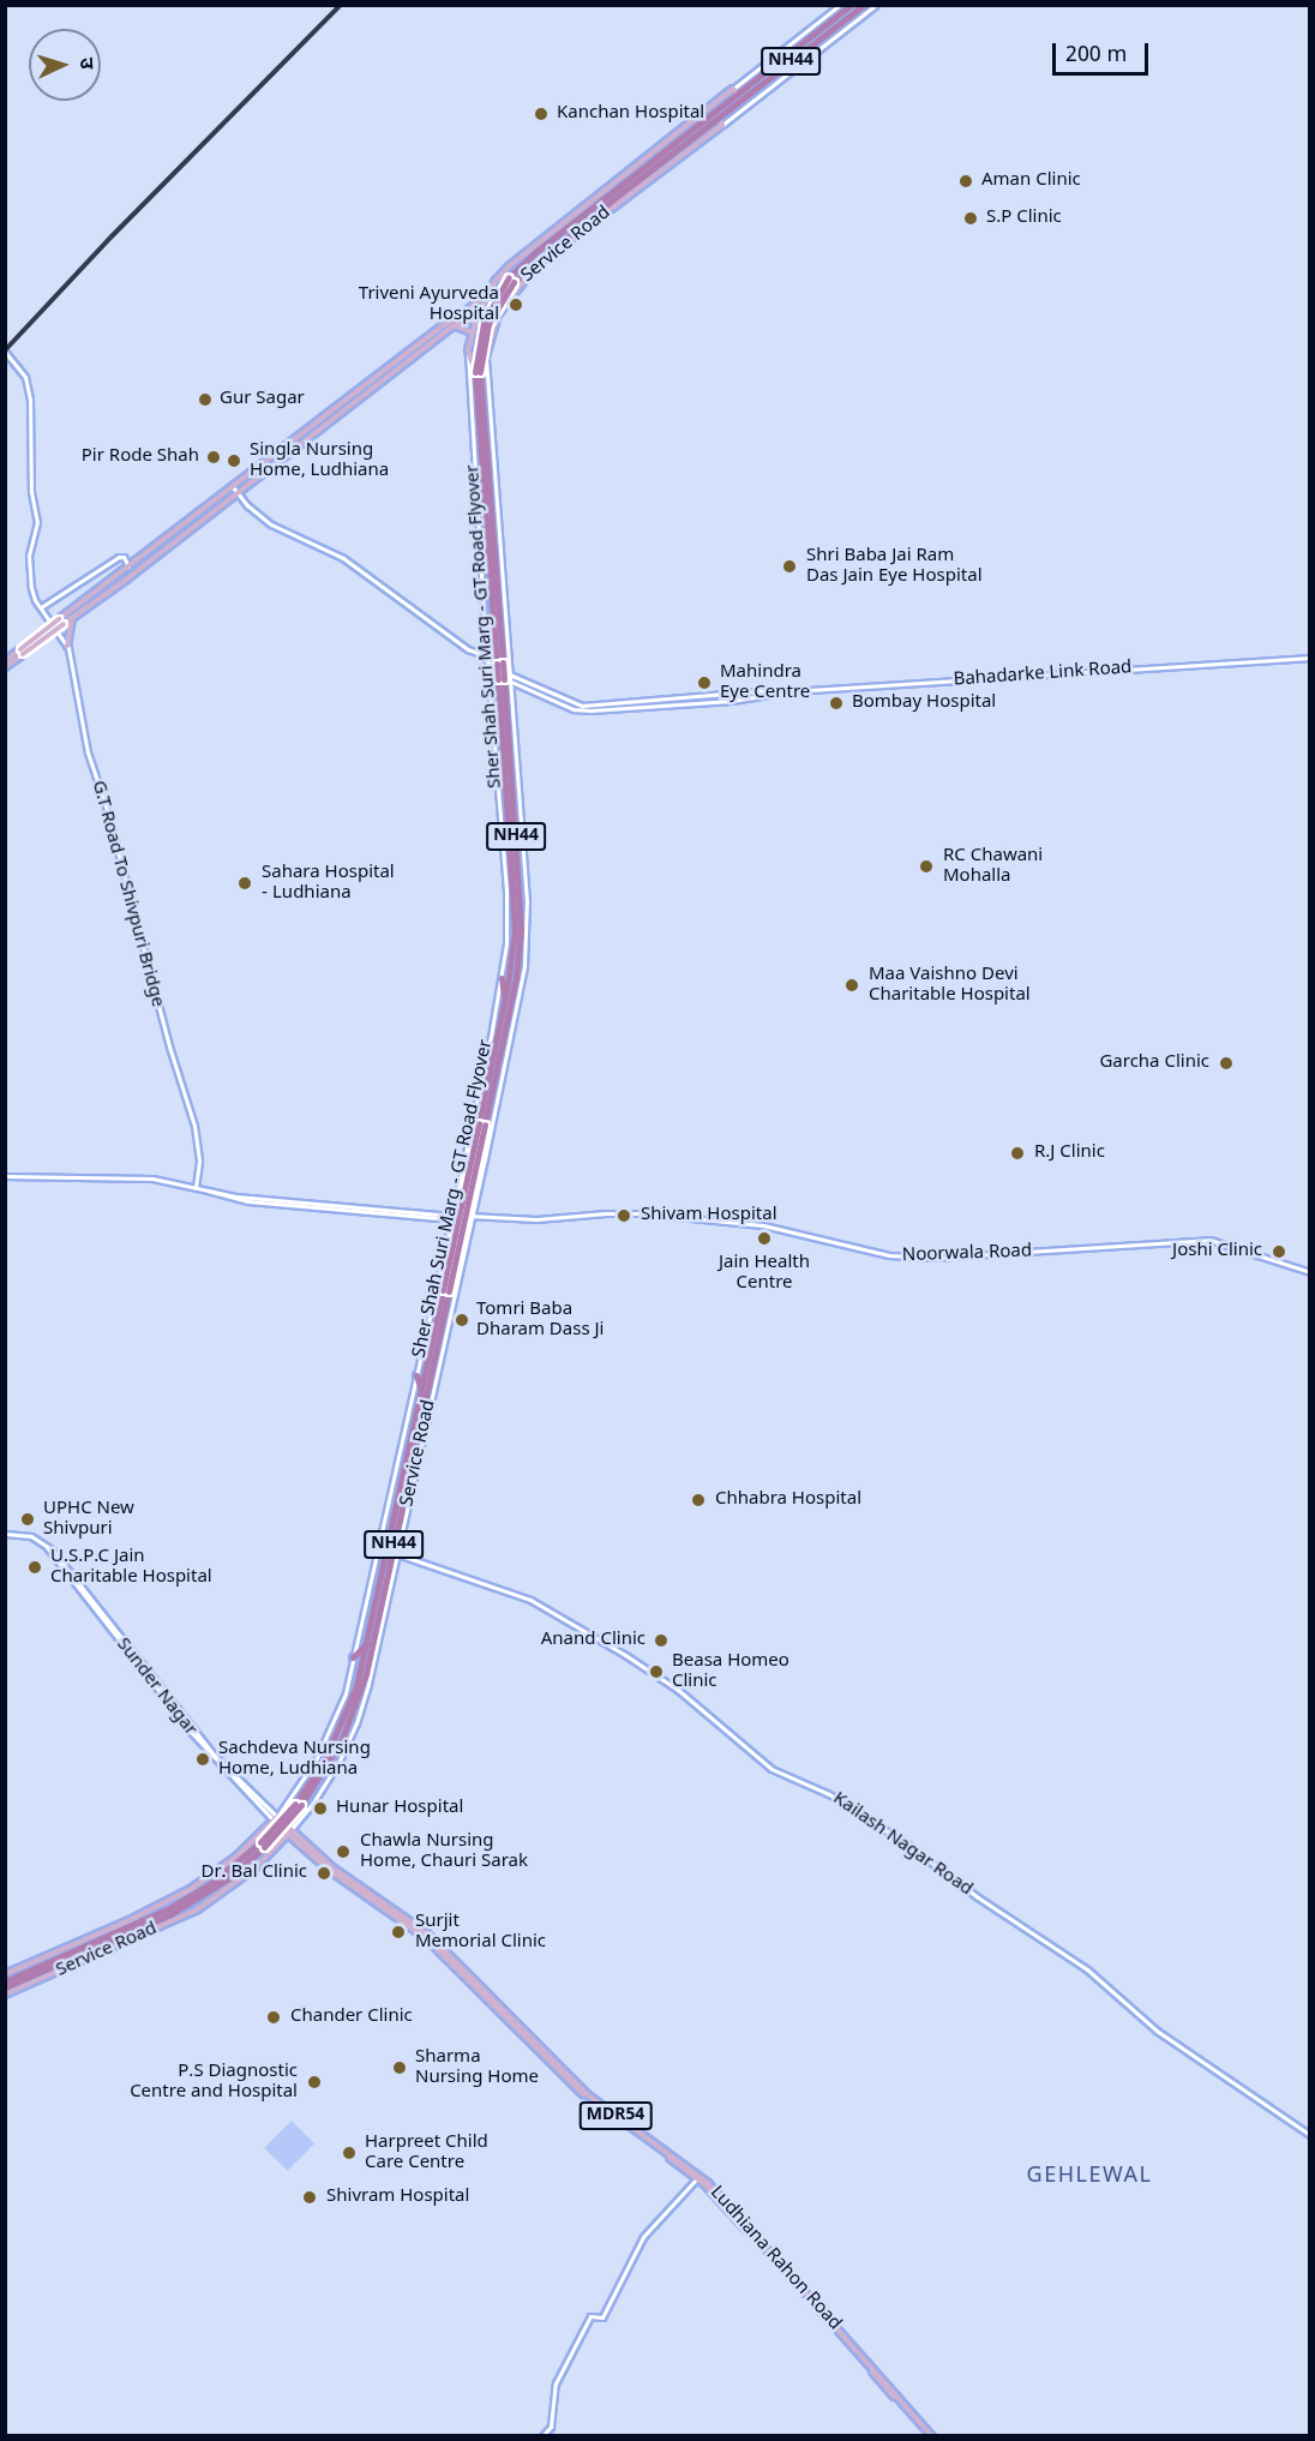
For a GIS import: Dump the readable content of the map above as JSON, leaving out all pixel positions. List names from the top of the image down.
{
  "streets": {
    "highway": ["NH44", "Sher Shah Suri Marg - GT Road Flyover"],
    "main road": ["Service Road", "MDR54", "Ludhiana Rahon Road"],
    "street": [
      "Bahadarke Link Road",
      "G.T Road To Shivpuri Bridge",
      "Noorwala Road",
      "Sunder Nagar",
      "Kailash Nagar Road"
    ]
  },
  "crossings": [
    ["NH44", "Service Road"],
    ["NH44", "Sher Shah Suri Marg - GT Road Flyover"],
    ["Service Road", "Sher Shah Suri Marg - GT Road Flyover"],
    ["Service Road", "Bahadarke Link Road"],
    ["Service Road", "Noorwala Road"],
    ["Service Road", "Sunder Nagar"],
    ["Service Road", "Kailash Nagar Road"],
    ["Service Road", "Ludhiana Rahon Road"],
    ["Sher Shah Suri Marg - GT Road Flyover", "Bahadarke Link Road"],
    ["G.T Road To Shivpuri Bridge", "Noorwala Road"],
    ["Sunder Nagar", "Ludhiana Rahon Road"]
  ],
  "districts": ["GEHLEWAL"],
  "places": [
    "Kanchan Hospital",
    "Aman Clinic",
    "S.P Clinic",
    "Triveni Ayurveda Hospital",
    "Gur Sagar",
    "Pir Rode Shah",
    "Singla Nursing Home, Ludhiana",
    "Shri Baba Jai Ram Das Jain Eye Hospital",
    "Mahindra Eye Centre",
    "Bombay Hospital",
    "RC Chawani Mohalla",
    "Sahara Hospital - Ludhiana",
    "Maa Vaishno Devi Charitable Hospital",
    "Garcha Clinic",
    "R.J Clinic",
    "Shivam Hospital",
    "Jain Health Centre",
    "Joshi Clinic",
    "Tomri Baba Dharam Dass Ji",
    "Chhabra Hospital",
    "UPHC New Shivpuri",
    "U.S.P.C Jain Charitable Hospital",
    "Anand Clinic",
    "Beasa Homeo Clinic",
    "Sachdeva Nursing Home, Ludhiana",
    "Hunar Hospital",
    "Chawla Nursing Home, Chauri Sarak",
    "Dr. Bal Clinic",
    "Surjit Memorial Clinic",
    "Chander Clinic",
    "Sharma Nursing Home",
    "P.S Diagnostic Centre and Hospital",
    "Harpreet Child Care Centre",
    "Shivram Hospital"
  ],
  "scale_bar": "200 m",
  "north": "right"
}
